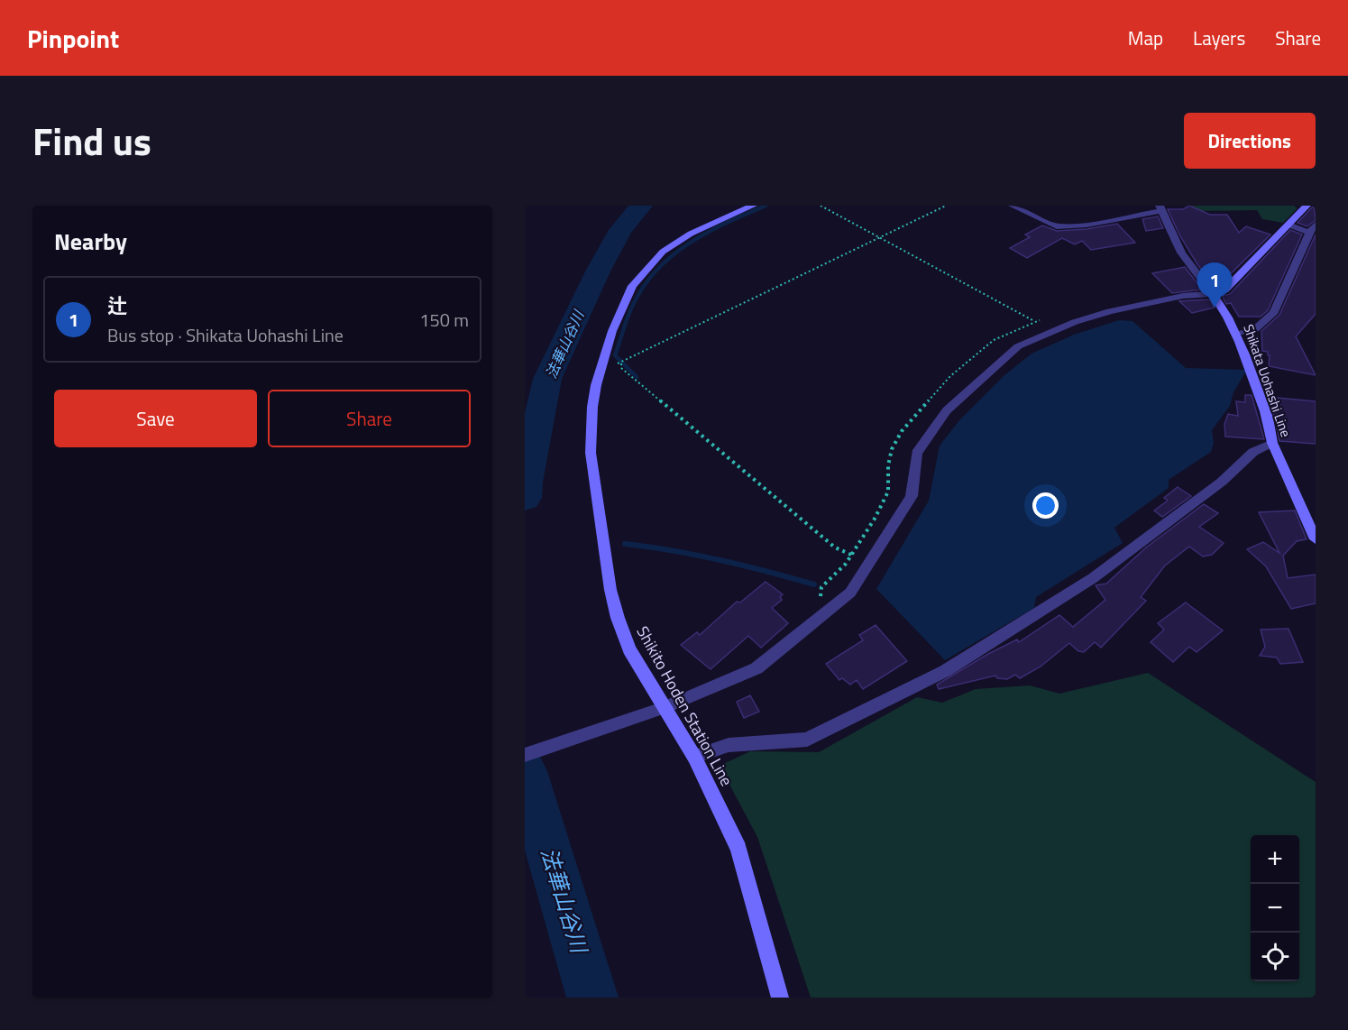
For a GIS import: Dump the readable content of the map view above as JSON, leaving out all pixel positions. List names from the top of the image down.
{
  "streets": {
    "main road": ["Shikata Uohashi Line", "Shikito Hoden Station Line"]
  },
  "water": ["法華山谷川"],
  "page": {
    "header": "Pinpoint",
    "nav": ["Map", "Layers", "Share"],
    "title": "Find us",
    "buttons": [
      "Directions",
      ["Save", "Share"]
    ],
    "heading": "Nearby",
    "pins": "1",
    "list": [
      {
        "mark": "1",
        "name": "辻",
        "note": "Bus stop · Shikata Uohashi Line",
        "value": "150 m"
      }
    ],
    "map_buttons": ["+", "−"]
  }
}
